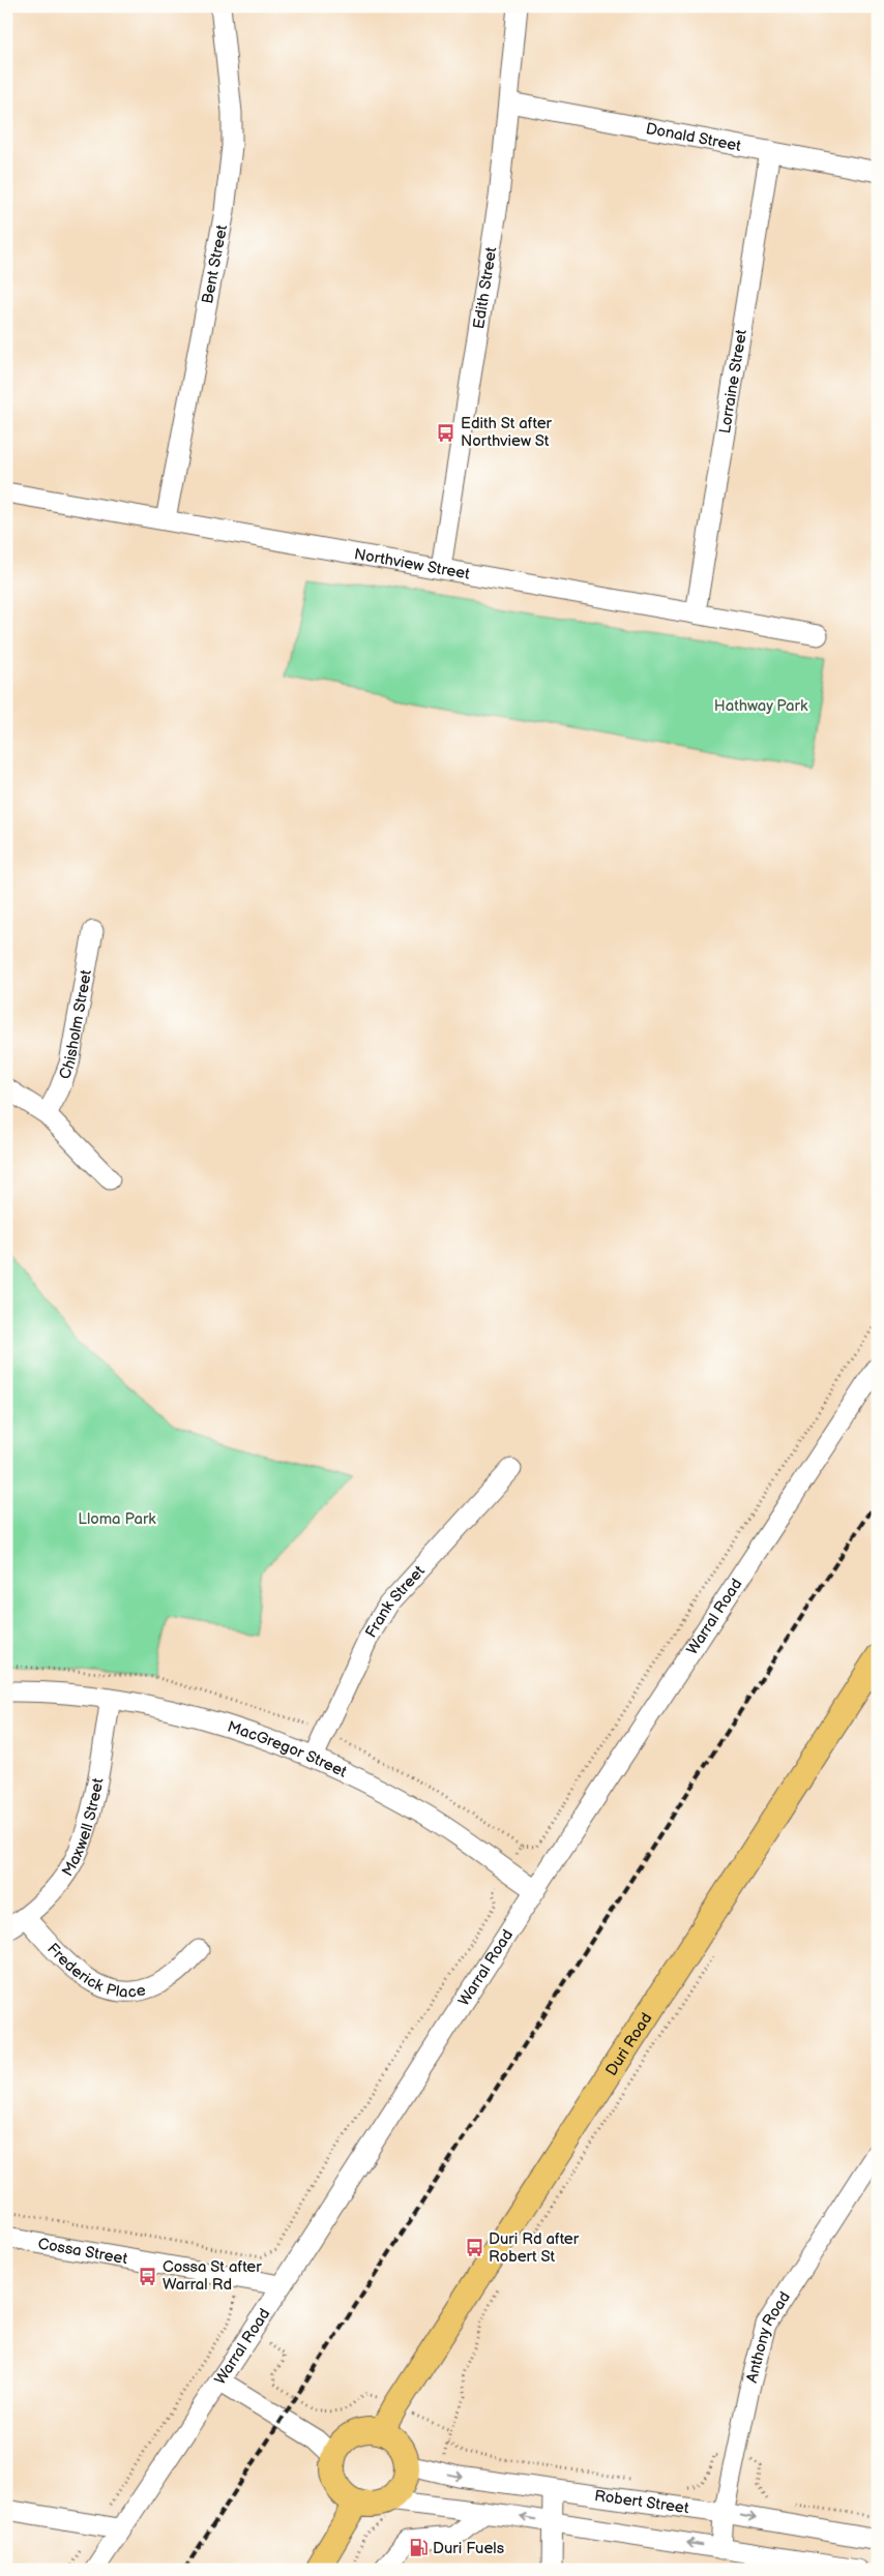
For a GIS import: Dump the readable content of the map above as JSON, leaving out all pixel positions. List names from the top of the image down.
{
  "streets": {
    "main road": ["Duri Road"],
    "street": [
      "Donald Street",
      "Bent Street",
      "Edith Street",
      "Lorraine Street",
      "Northview Street",
      "Chisholm Street",
      "Frank Street",
      "Warral Road",
      "MacGregor Street",
      "Maxwell Street",
      "Frederick Place",
      "Cossa Street",
      "Anthony Road",
      "Robert Street"
    ]
  },
  "crossings": [
    ["Donald Street", "Edith Street"],
    ["Donald Street", "Lorraine Street"],
    ["Bent Street", "Northview Street"],
    ["Edith Street", "Northview Street"],
    ["Lorraine Street", "Northview Street"],
    ["Frank Street", "MacGregor Street"],
    ["Warral Road", "MacGregor Street"],
    ["Warral Road", "Cossa Street"],
    ["MacGregor Street", "Maxwell Street"],
    ["Maxwell Street", "Frederick Place"],
    ["Duri Road", "Robert Street"],
    ["Anthony Road", "Robert Street"]
  ],
  "parks": ["Hathway Park", "Lloma Park"],
  "places": {
    "bus stop": ["Edith St after Northview St", "Duri Rd after Robert St", "Cossa St after Warral Rd"],
    "fuel station": ["Duri Fuels"]
  }
}
